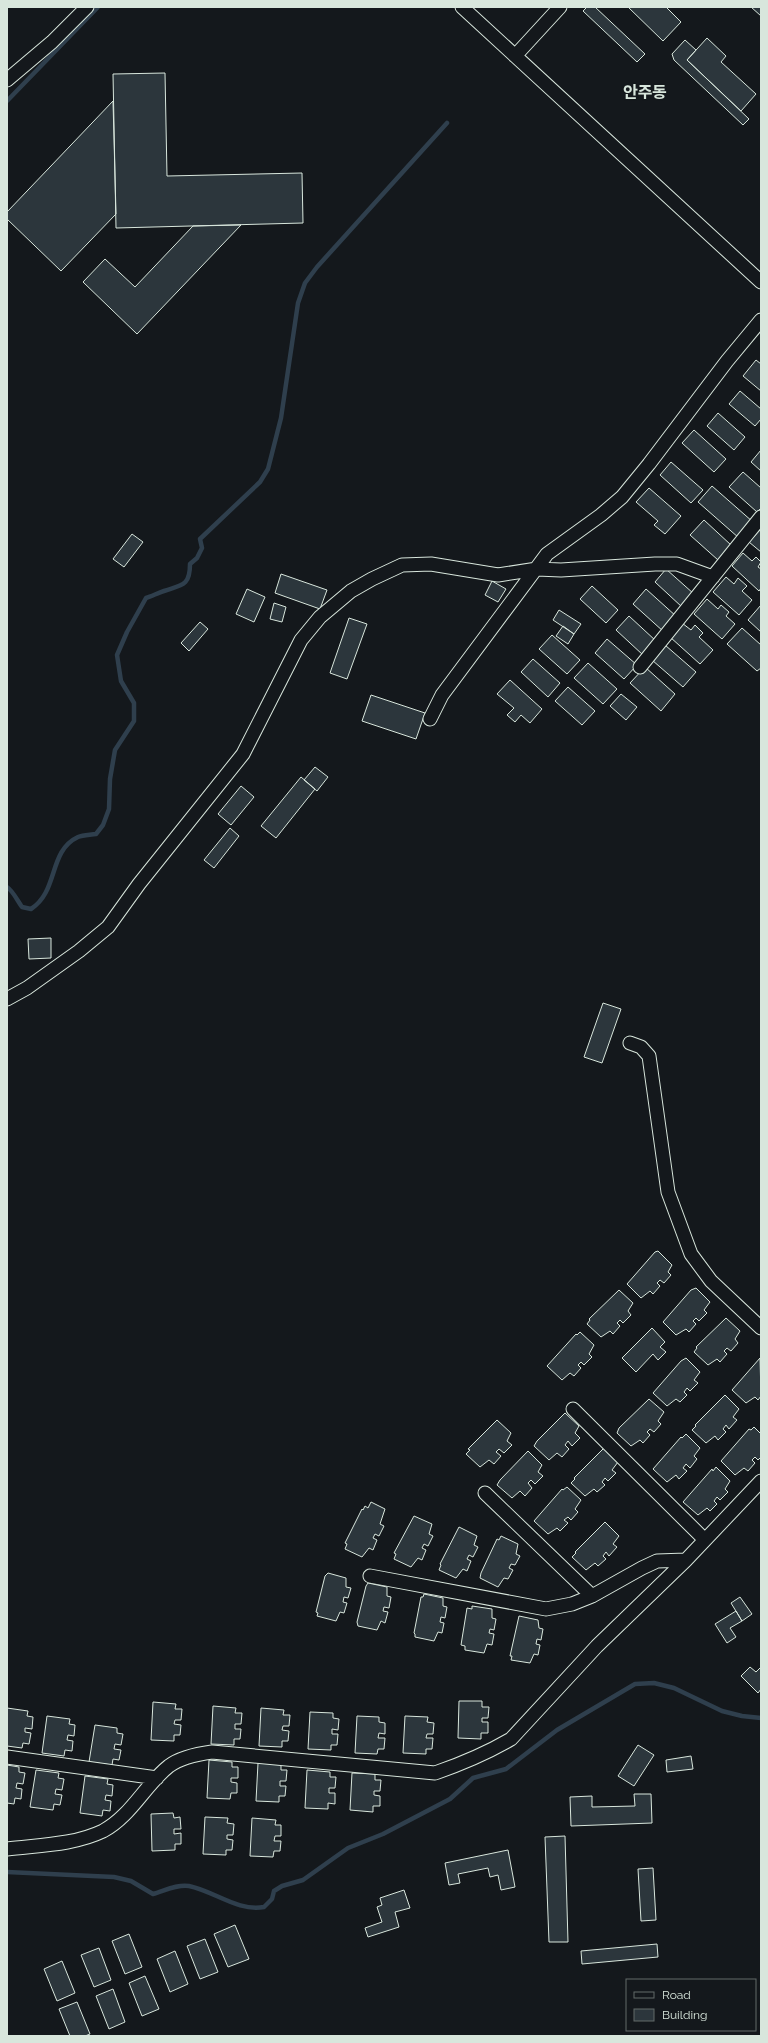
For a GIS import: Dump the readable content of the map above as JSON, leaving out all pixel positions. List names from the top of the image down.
{
  "districts": ["안주동"],
  "legend": ["Road", "Building"]
}
